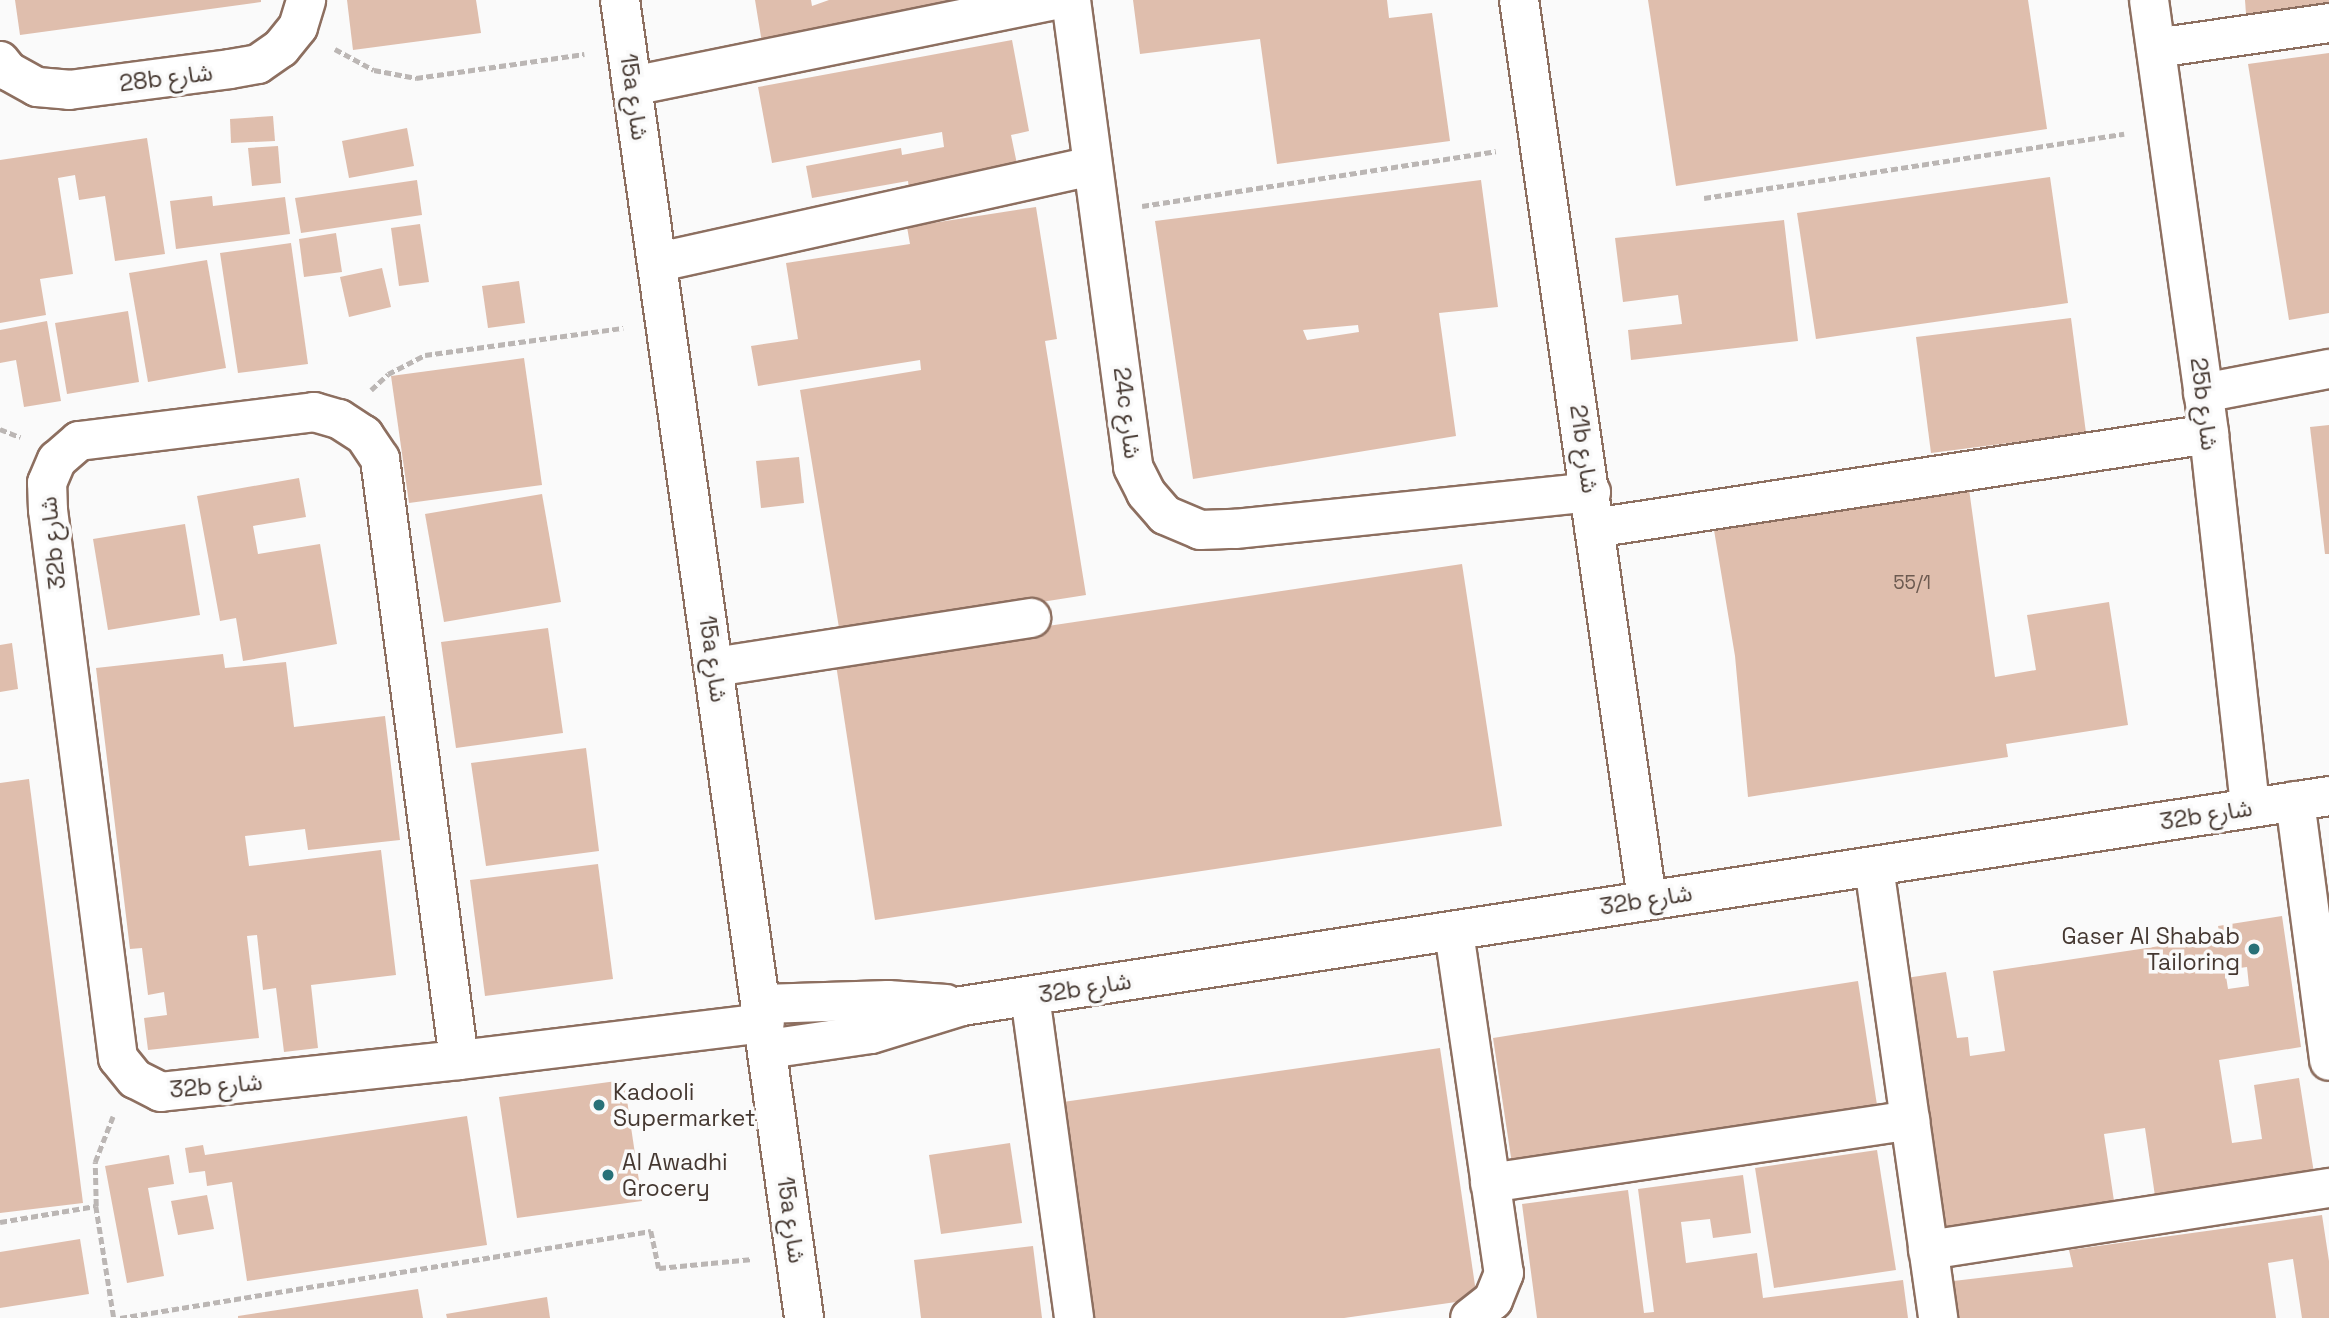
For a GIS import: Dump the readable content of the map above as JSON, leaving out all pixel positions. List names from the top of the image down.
{
  "streets": {
    "street": [
      "28b شارع",
      "15a شارع",
      "25b شارع",
      "24c شارع",
      "21b شارع",
      "32b شارع"
    ]
  },
  "crossings": [
    ["15a شارع", "32b شارع"],
    ["25b شارع", "24c شارع"],
    ["25b شارع", "32b شارع"],
    ["24c شارع", "21b شارع"],
    ["21b شارع", "32b شارع"]
  ],
  "places": ["Gaser Al Shabab Tailoring", "Kadooli Supermarket", "Al Awadhi Grocery"],
  "house_numbers": ["55/1"]
}
